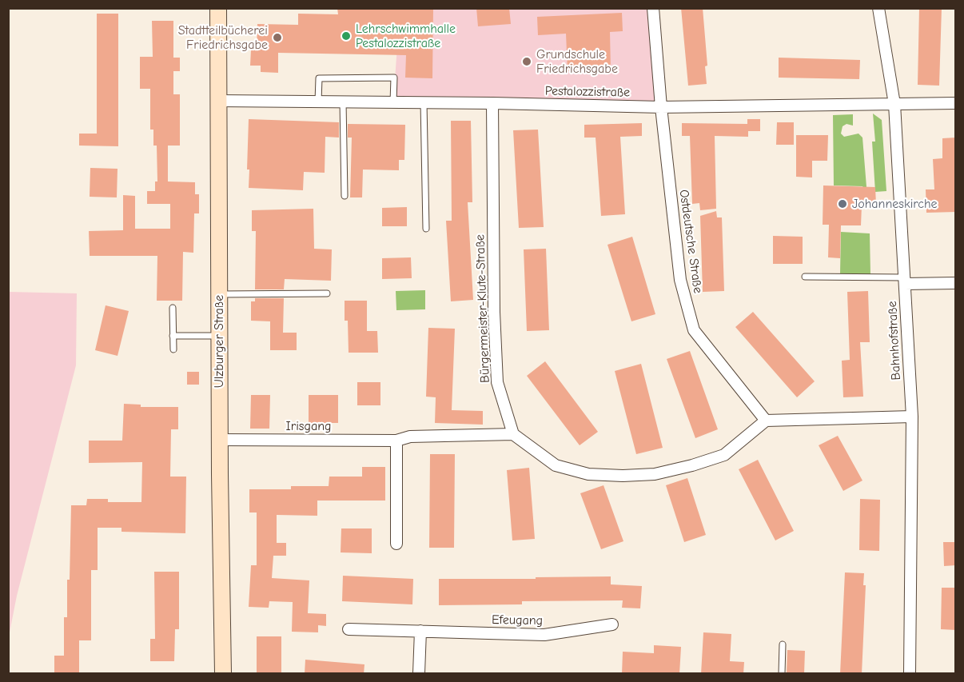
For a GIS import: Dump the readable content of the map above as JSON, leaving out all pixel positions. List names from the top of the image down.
{
  "streets": {
    "main road": ["Ulzburger Straße"],
    "street": [
      "Pestalozzistraße",
      "Ostdeutsche Straße",
      "Bürgermeister-Klute-Straße",
      "Bahnhofstraße",
      "Irisgang",
      "Efeugang"
    ]
  },
  "crossings": [
    ["Pestalozzistraße", "Ostdeutsche Straße"],
    ["Pestalozzistraße", "Bürgermeister-Klute-Straße"],
    ["Pestalozzistraße", "Bahnhofstraße"],
    ["Pestalozzistraße", "Ulzburger Straße"],
    ["Bürgermeister-Klute-Straße", "Irisgang"],
    ["Ulzburger Straße", "Irisgang"]
  ],
  "places": [
    "Lehrschwimmhalle Pestalozzistraße",
    "Stadtteilbücherei Friedrichsgabe",
    "Grundschule Friedrichsgabe",
    "Johanneskirche"
  ]
}
